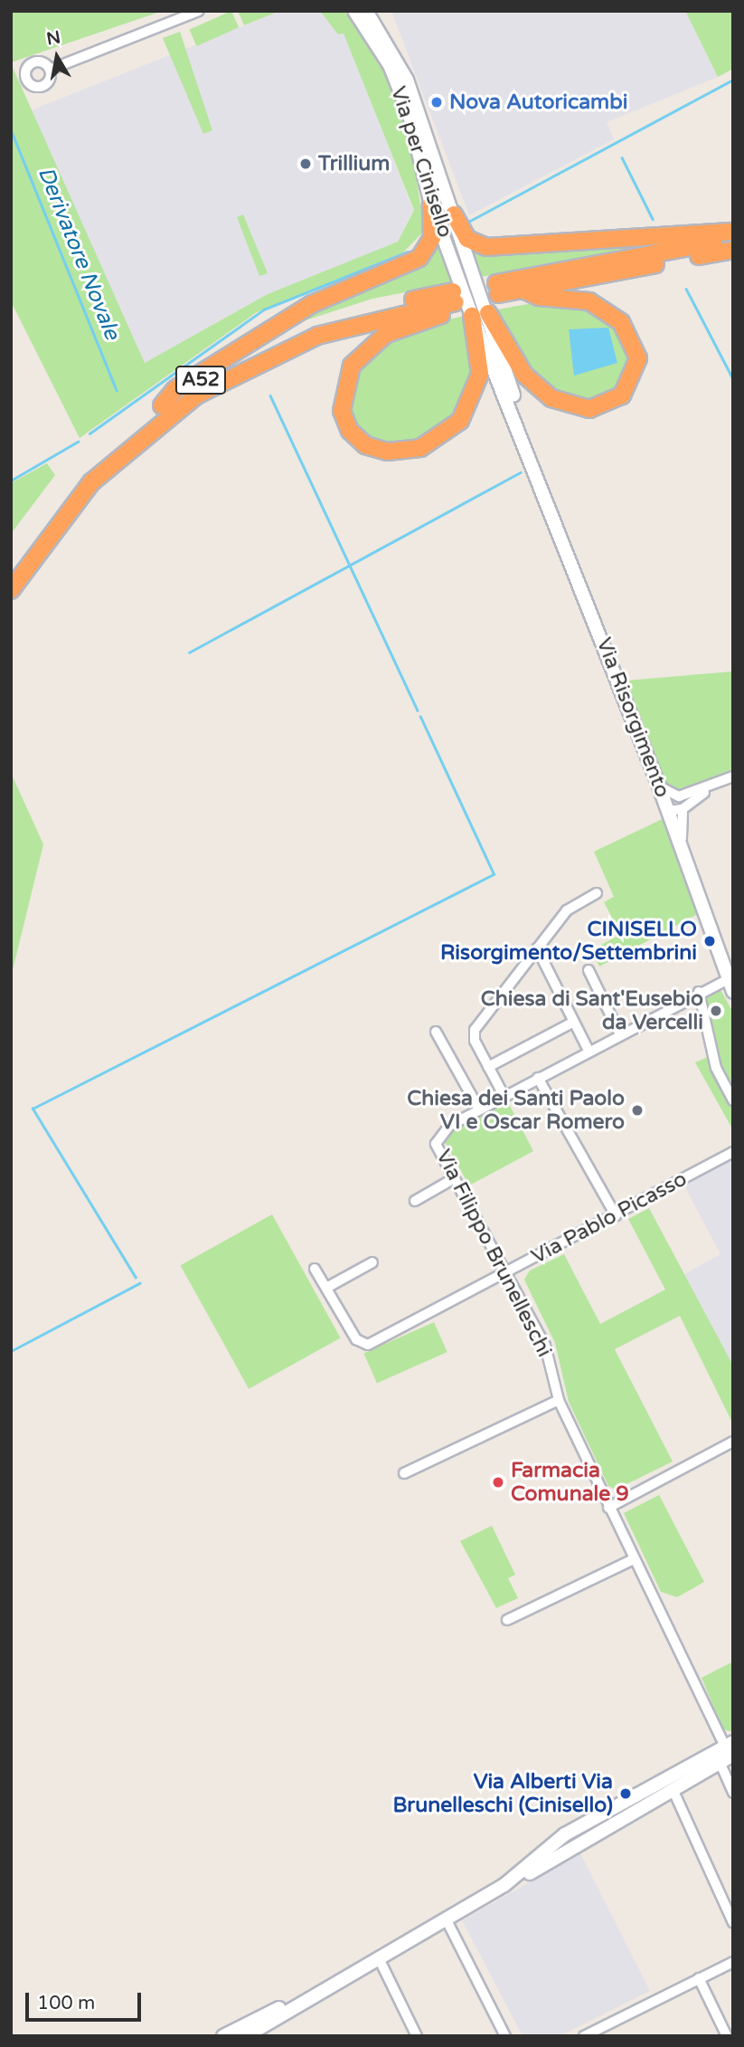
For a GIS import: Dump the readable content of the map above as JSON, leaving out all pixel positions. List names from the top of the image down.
{
  "streets": {
    "highway": ["A52"],
    "street": [
      "Via per Cinisello",
      "Via Risorgimento",
      "Via Pablo Picasso",
      "Via Filippo Brunelleschi"
    ]
  },
  "crossings": [
    ["Via per Cinisello", "A52"],
    ["Via per Cinisello", "Via Risorgimento"],
    ["A52", "Via Risorgimento"],
    ["Via Pablo Picasso", "Via Filippo Brunelleschi"]
  ],
  "water": ["Derivatore Novale"],
  "places": [
    "Nova Autoricambi",
    "Trillium",
    "CINISELLO Risorgimento/Settembrini",
    "Chiesa di Sant'Eusebio da Vercelli",
    "Chiesa dei Santi Paolo VI e Oscar Romero",
    "Farmacia Comunale 9",
    "Via Alberti Via Brunelleschi (Cinisello)"
  ],
  "scale_bar": "100 m",
  "north": "top"
}
